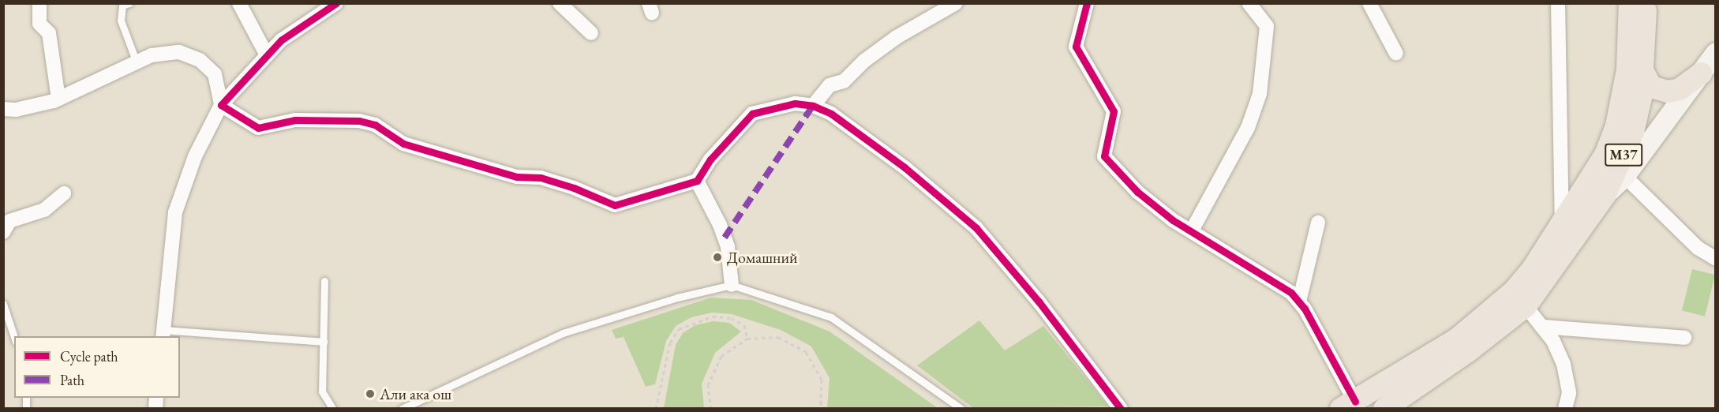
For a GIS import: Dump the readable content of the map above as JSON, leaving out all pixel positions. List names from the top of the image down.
{
  "streets": {
    "main road": ["M37"]
  },
  "places": ["Домашний", "Али ака ош"],
  "legend": ["Cycle path", "Path"]
}
